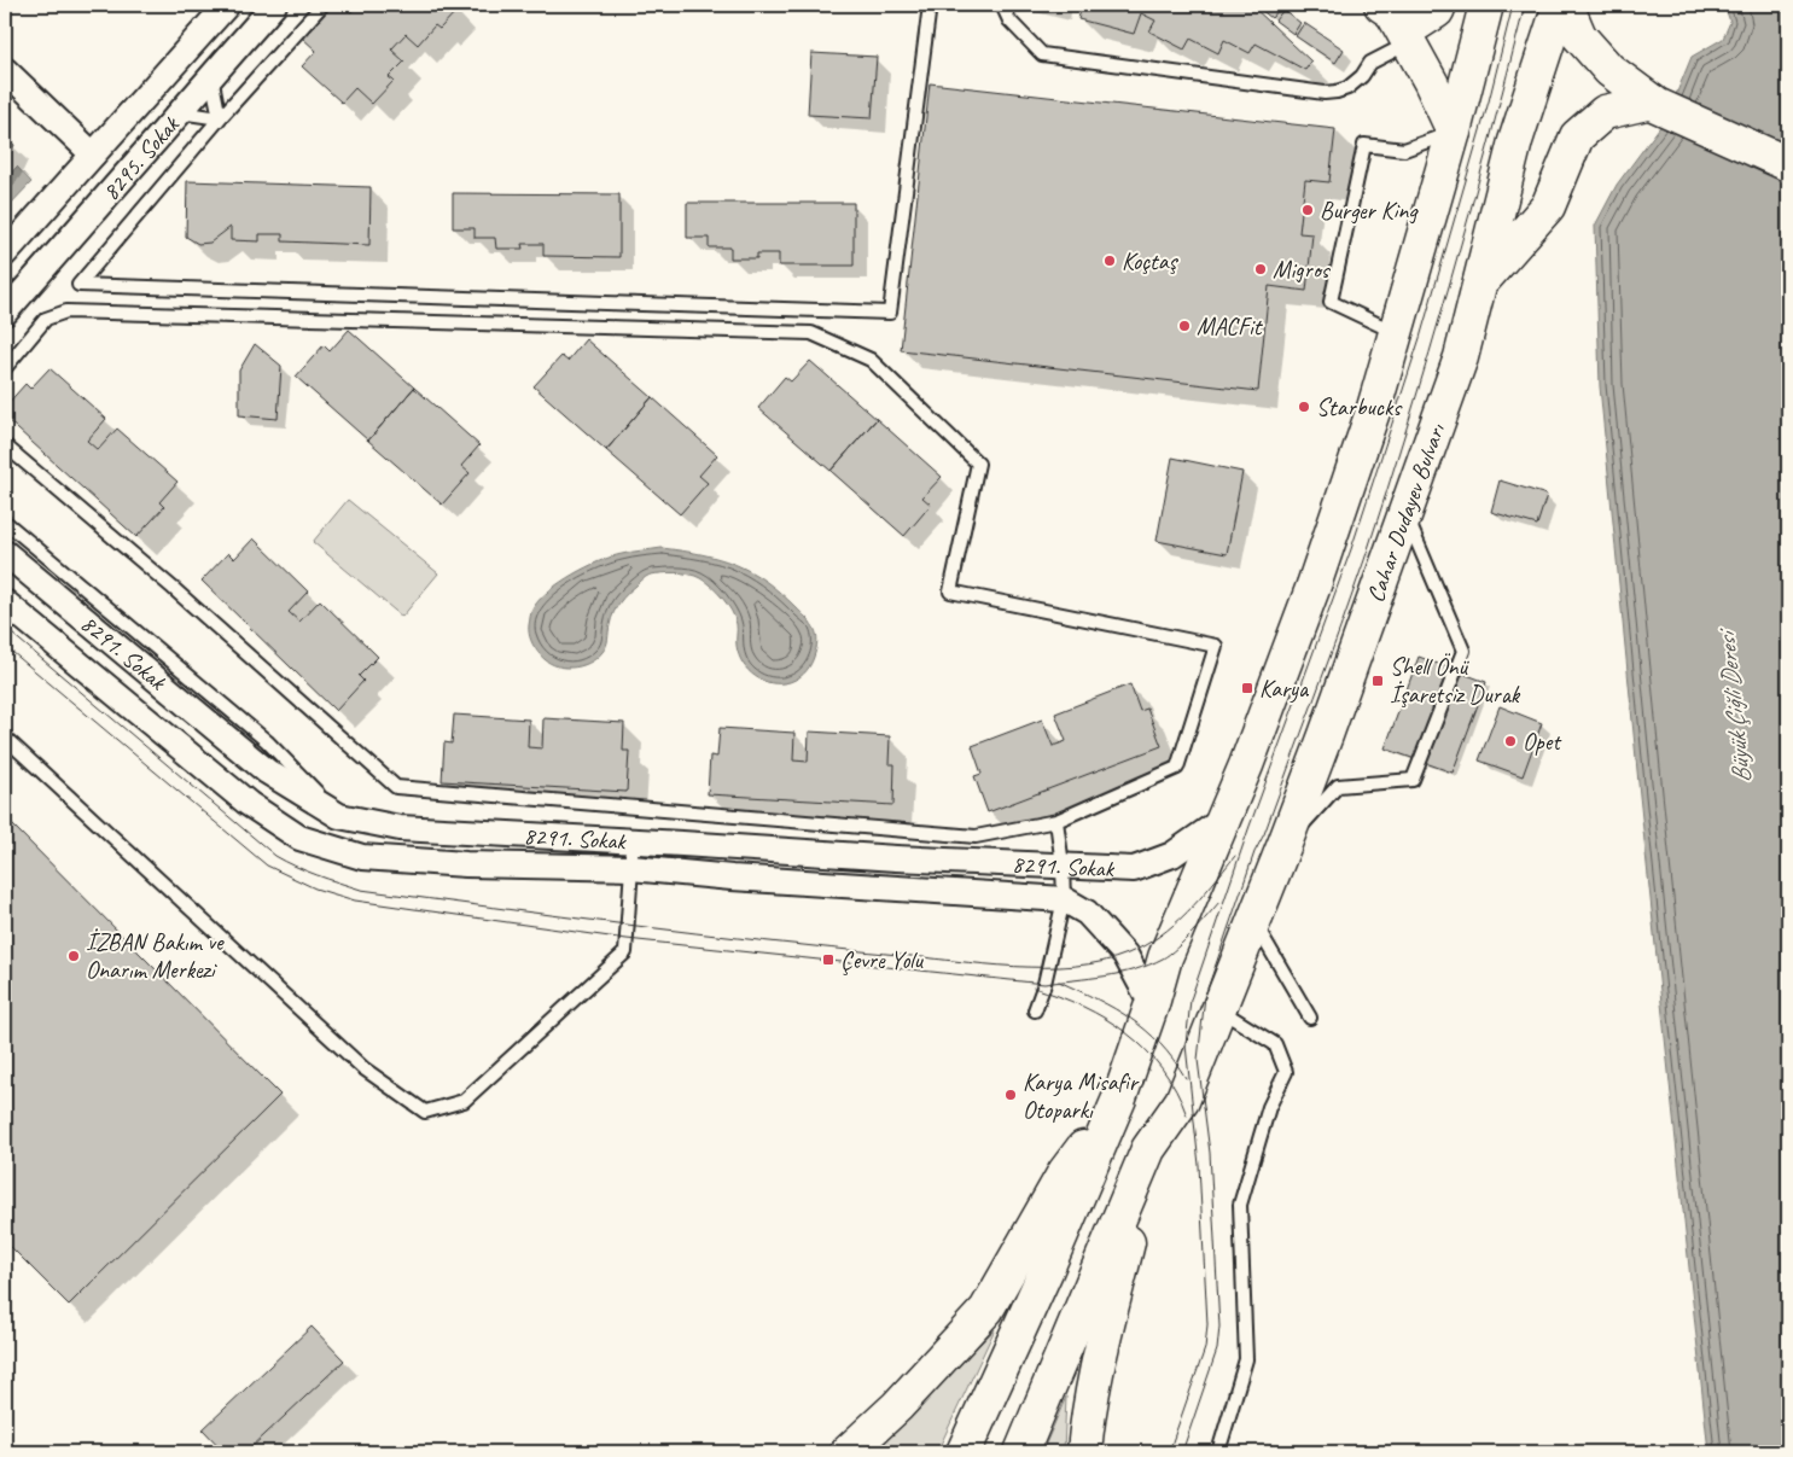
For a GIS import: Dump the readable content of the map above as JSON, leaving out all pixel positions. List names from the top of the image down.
{
  "streets": {
    "main road": ["Cahar Dudayev Bulvarı"],
    "street": ["8295. Sokak", "8291. Sokak"]
  },
  "water": ["Büyük Çiğli Deresi"],
  "places": {
    "other": [
      "Burger King",
      "Koçtaş",
      "Migros",
      "MACFit",
      "Starbucks",
      "Opet",
      "İZBAN Bakım ve Onarım Merkezi",
      "Karya Misafir Otoparkı"
    ],
    "transit": ["Shell Önü İşaretsiz Durak", "Karya", "Çevre Yolu"]
  }
}
